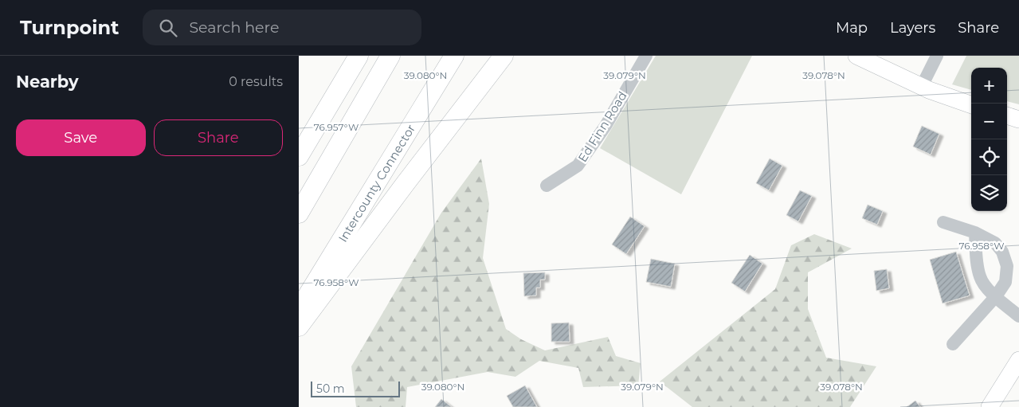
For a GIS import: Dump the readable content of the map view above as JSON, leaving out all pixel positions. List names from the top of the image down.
{
  "streets": {
    "highway": ["Intercounty Connector"],
    "street": ["Ed Finn Road"]
  },
  "scale_bar": "50 m",
  "page": {
    "header": "Turnpoint",
    "search": "Search here",
    "nav": ["Map", "Layers", "Share"],
    "heading": ["Nearby", "0 results"],
    "map_buttons": ["+", "−"],
    "buttons": ["Save", "Share"],
    "scale": "50 m"
  },
  "coordinates": [
    "39.080°N",
    "39.079°N",
    "39.078°N",
    "76.957°W",
    "76.958°W"
  ]
}
